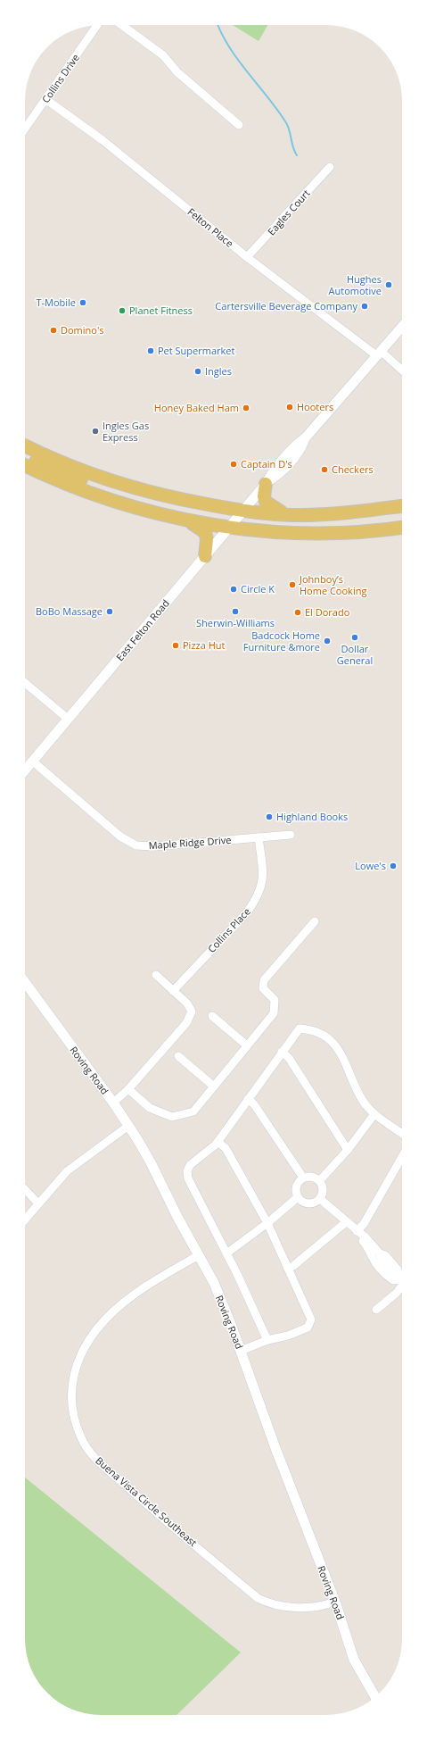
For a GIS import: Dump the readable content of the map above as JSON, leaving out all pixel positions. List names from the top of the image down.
{
  "streets": {
    "street": [
      "Collins Drive",
      "Eagles Court",
      "Felton Place",
      "East Felton Road",
      "Maple Ridge Drive",
      "Collins Place",
      "Roving Road",
      "Buena Vista Circle Southeast"
    ]
  },
  "crossings": [
    ["Collins Drive", "Felton Place"],
    ["Eagles Court", "Felton Place"],
    ["Felton Place", "East Felton Road"],
    ["East Felton Road", "Maple Ridge Drive"],
    ["Maple Ridge Drive", "Collins Place"],
    ["Roving Road", "Buena Vista Circle Southeast"]
  ],
  "places": [
    "Hughes Automotive",
    "T-Mobile",
    "Cartersville Beverage Company",
    "Planet Fitness",
    "Domino's",
    "Pet Supermarket",
    "Ingles",
    "Hooters",
    "Honey Baked Ham",
    "Ingles Gas Express",
    "Captain D's",
    "Checkers",
    "Johnboy’s Home Cooking",
    "Circle K",
    "BoBo Massage",
    "Sherwin-Williams",
    "El Dorado",
    "Dollar General",
    "Badcock Home Furniture &more",
    "Pizza Hut",
    "Highland Books",
    "Lowe's"
  ]
}
